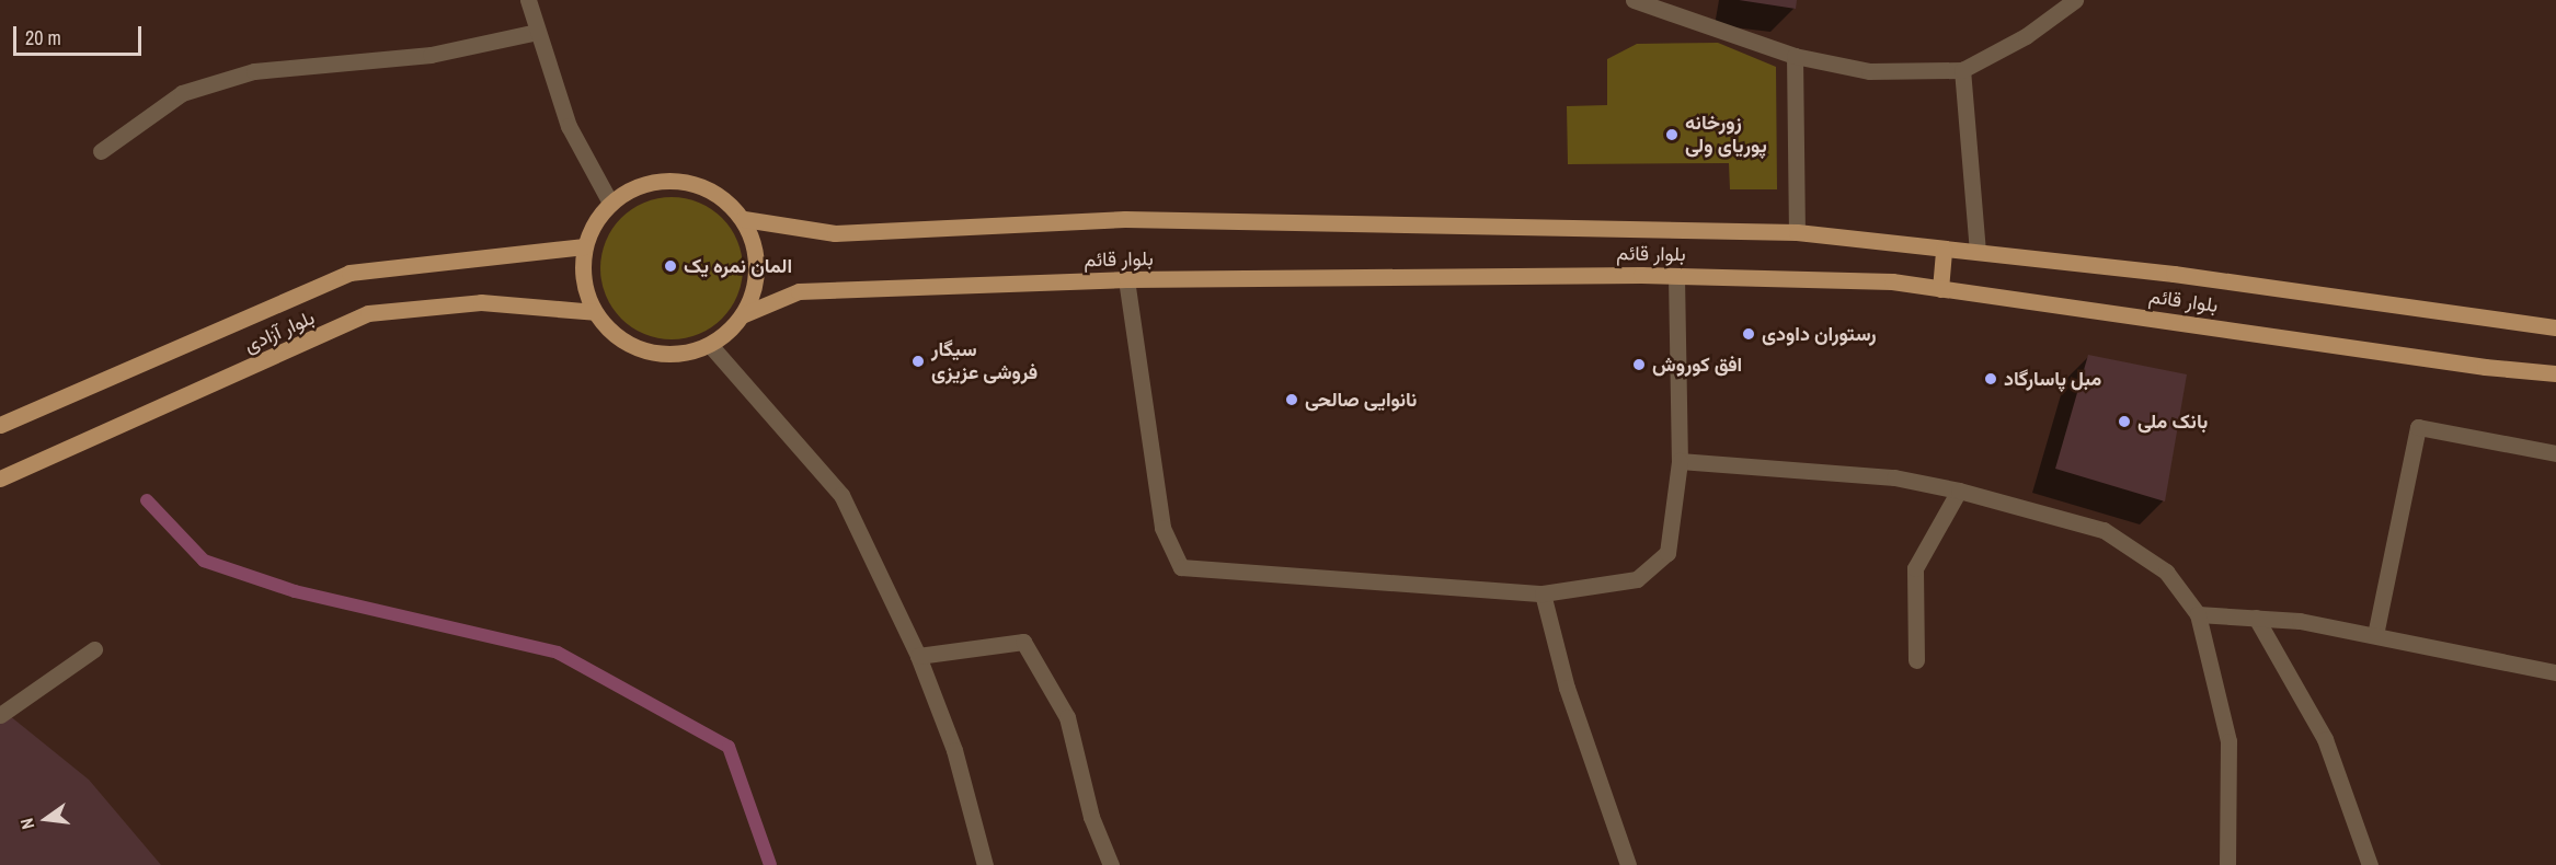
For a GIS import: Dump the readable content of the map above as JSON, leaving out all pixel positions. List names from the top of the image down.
{
  "streets": {
    "main road": ["بلوار قائم", "بلوار آزادی"]
  },
  "crossings": [
    ["بلوار قائم", "بلوار آزادی"]
  ],
  "places": [
    "زورخانه پوریای ولی",
    "المان نمره یک",
    "رستوران داودی",
    "سیگار فروشی عزیزی",
    "افق کوروش",
    "مبل پاسارگاد",
    "نانوایی صالحی",
    "بانک ملی"
  ],
  "scale_bar": "20 m",
  "north": "left"
}
